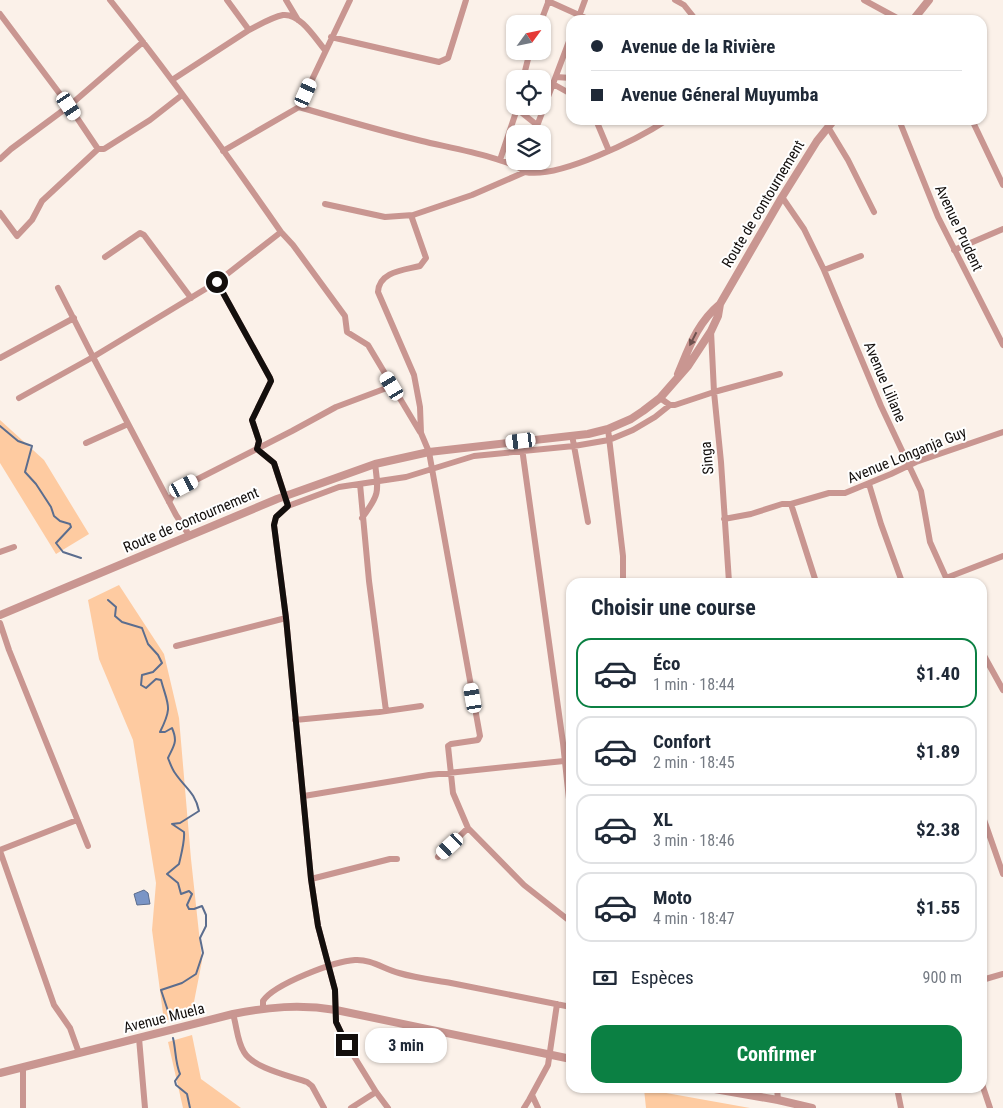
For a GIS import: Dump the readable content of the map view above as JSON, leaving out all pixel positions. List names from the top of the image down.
{
  "streets": {
    "street": [
      "Route de contournement",
      "Avenue Prudent",
      "Avenue Liliane",
      "Avenue Longanja Guy",
      "Singa",
      "Avenue Muela"
    ]
  },
  "crossings": [
    ["Route de contournement", "Avenue Liliane"],
    ["Route de contournement", "Singa"],
    ["Avenue Liliane", "Avenue Longanja Guy"],
    ["Avenue Longanja Guy", "Singa"]
  ],
  "north": "top right",
  "page": {
    "banner": ["Avenue de la Rivière", "Avenue Géneral Muyumba"],
    "heading": "Choisir une course",
    "list": [
      {
        "name": "Éco",
        "note": "1 min · 18:44",
        "value": "$1.40"
      },
      {
        "name": "Confort",
        "note": "2 min · 18:45",
        "value": "$1.89"
      },
      {
        "name": "XL",
        "note": "3 min · 18:46",
        "value": "$2.38"
      },
      {
        "name": "Moto",
        "note": "4 min · 18:47",
        "value": "$1.55"
      }
    ],
    "pay": ["Espèces", "900 m"],
    "buttons": "Confirmer",
    "bubble": "3 min"
  }
}
